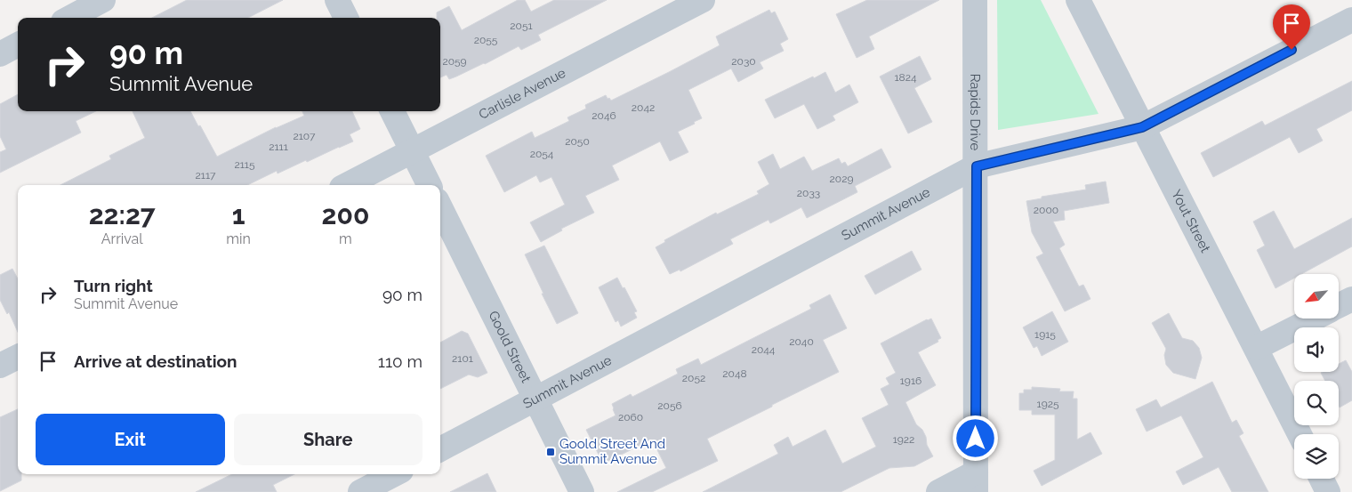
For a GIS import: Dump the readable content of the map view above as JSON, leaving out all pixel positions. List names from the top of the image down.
{
  "streets": {
    "street": [
      "Carlisle Avenue",
      "Rapids Drive",
      "Summit Avenue",
      "Yout Street",
      "Goold Street"
    ]
  },
  "crossings": [
    ["Rapids Drive", "Summit Avenue"],
    ["Summit Avenue", "Yout Street"],
    ["Summit Avenue", "Goold Street"]
  ],
  "places": {
    "transit": ["Goold Street And Summit Avenue"]
  },
  "house_numbers": [
    "2051",
    "2055",
    "2059",
    "2030",
    "1824",
    "2042",
    "2046",
    "2107",
    "2050",
    "2111",
    "2054",
    "2115",
    "2117",
    "2029",
    "2033",
    "2000",
    "1915",
    "2040",
    "2044",
    "2101",
    "2048",
    "2052",
    "1916",
    "1925",
    "2056",
    "2060",
    "1922"
  ],
  "north": "bottom left",
  "page": {
    "turn": ["90 m", "Summit Avenue"],
    "eta": [
      "22:27",
      "Arrival",
      "1",
      "min",
      "200",
      "m"
    ],
    "list": [
      {
        "name": "Turn right",
        "note": "Summit Avenue",
        "value": "90 m"
      },
      {
        "name": "Arrive at destination",
        "value": "110 m"
      }
    ],
    "buttons": ["Exit", "Share"]
  }
}
